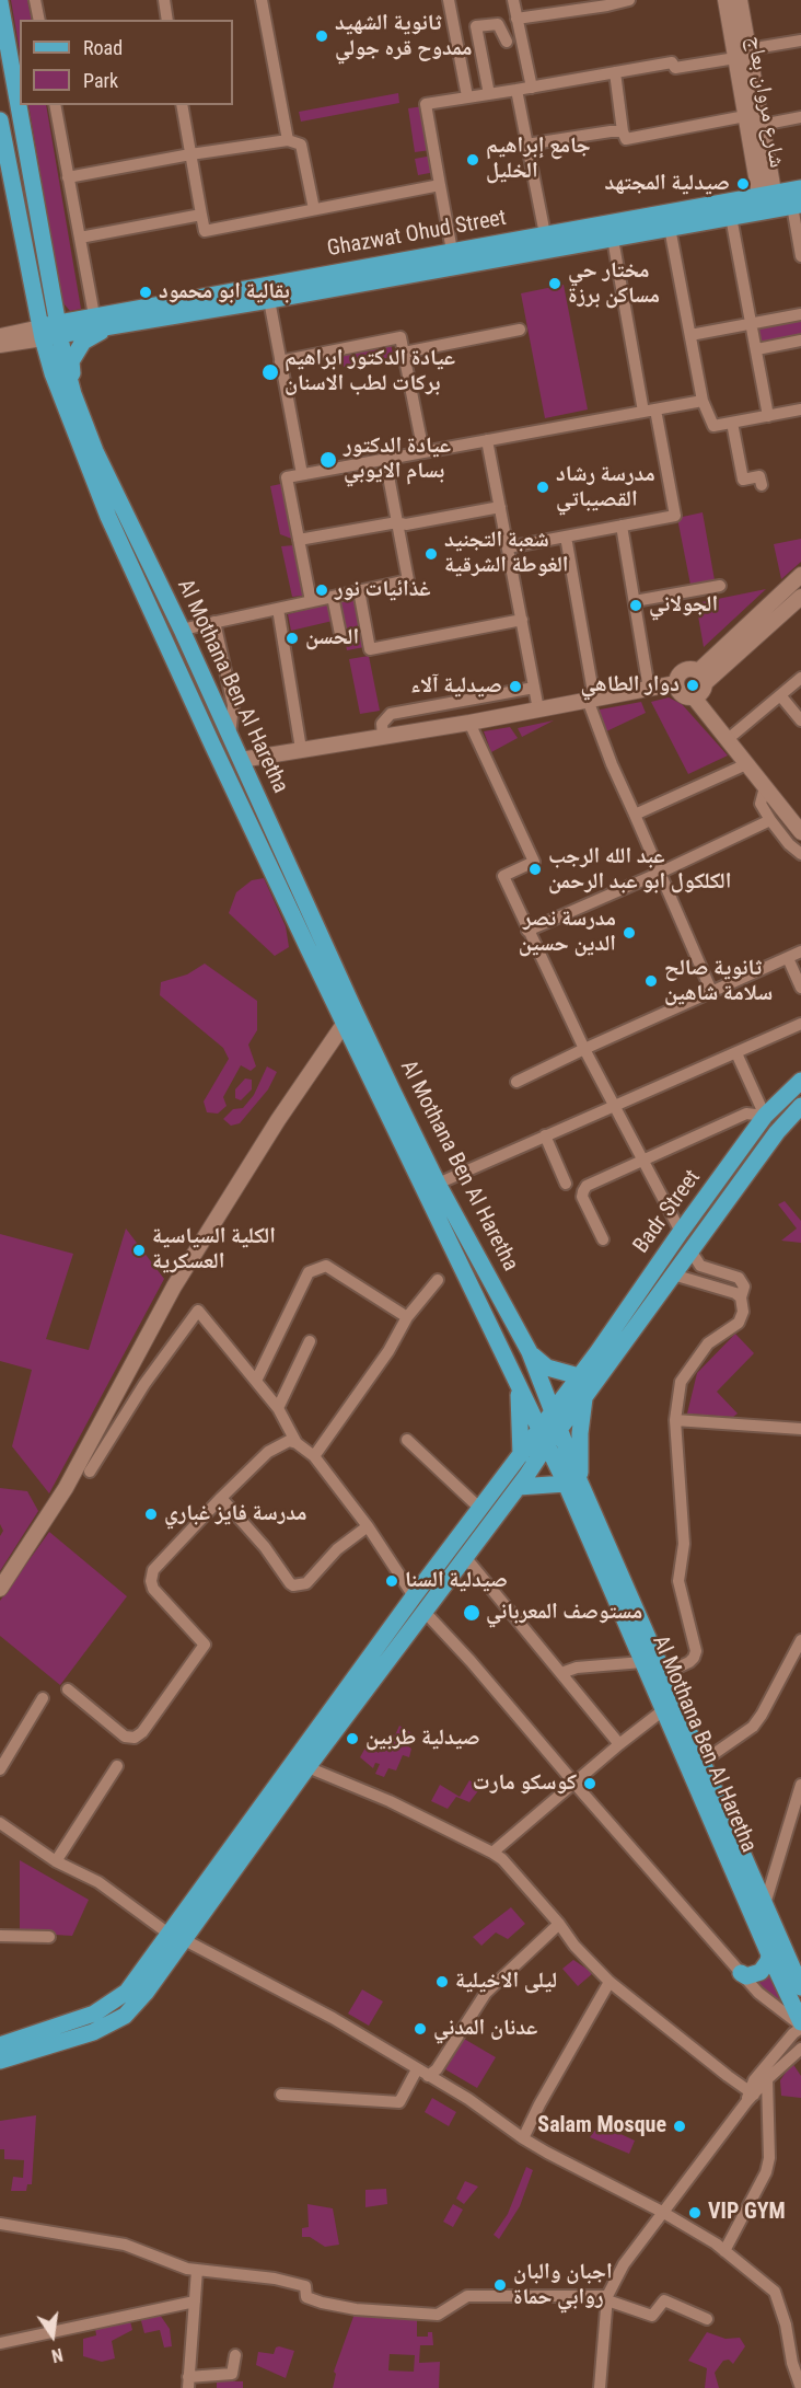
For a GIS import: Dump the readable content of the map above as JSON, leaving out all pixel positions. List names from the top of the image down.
{
  "streets": {
    "main road": [
      "شارع مروان بعاج",
      "Ghazwat Ohud Street",
      "Al Mothana Ben Al Haretha",
      "Badr Street"
    ]
  },
  "crossings": [
    ["شارع مروان بعاج", "Ghazwat Ohud Street"],
    ["Ghazwat Ohud Street", "Al Mothana Ben Al Haretha"],
    ["Al Mothana Ben Al Haretha", "Badr Street"]
  ],
  "places": [
    "ثانوية الشهيد ممدوح قره جولي",
    "جامع إبراهيم الخليل",
    "صيدلية المجتهد",
    "مختار حي مساكن برزة",
    "بقالية ابو محمود",
    "عيادة الدكتور ابراهيم بركات لطب الاسنان",
    "عيادة الدكتور بسام الايوبي",
    "مدرسة رشاد القصيباتي",
    "شعبة التجنيد الغوطة الشرقية",
    "غذائيات نور",
    "الجولاني",
    "الحسن",
    "دوار الطاهي",
    "صيدلية آلاء",
    "عبد الله الرجب الكلكول ابو عبد الرحمن",
    "مدرسة نصر الدين حسين",
    "ثانوية صالح سلامة شاهين",
    "الكلية السياسية العسكرية",
    "مدرسة فايز غباري",
    "صيدلية السنا",
    "مستوصف المعرباني",
    "صيدلية طربين",
    "كوسكو مارت",
    "ليلى الاخيلية",
    "عدنان المدني",
    "Salam Mosque",
    "VIP GYM",
    "اجبان والبان روابي حماة"
  ],
  "legend": ["Road", "Park"],
  "north": "bottom"
}
